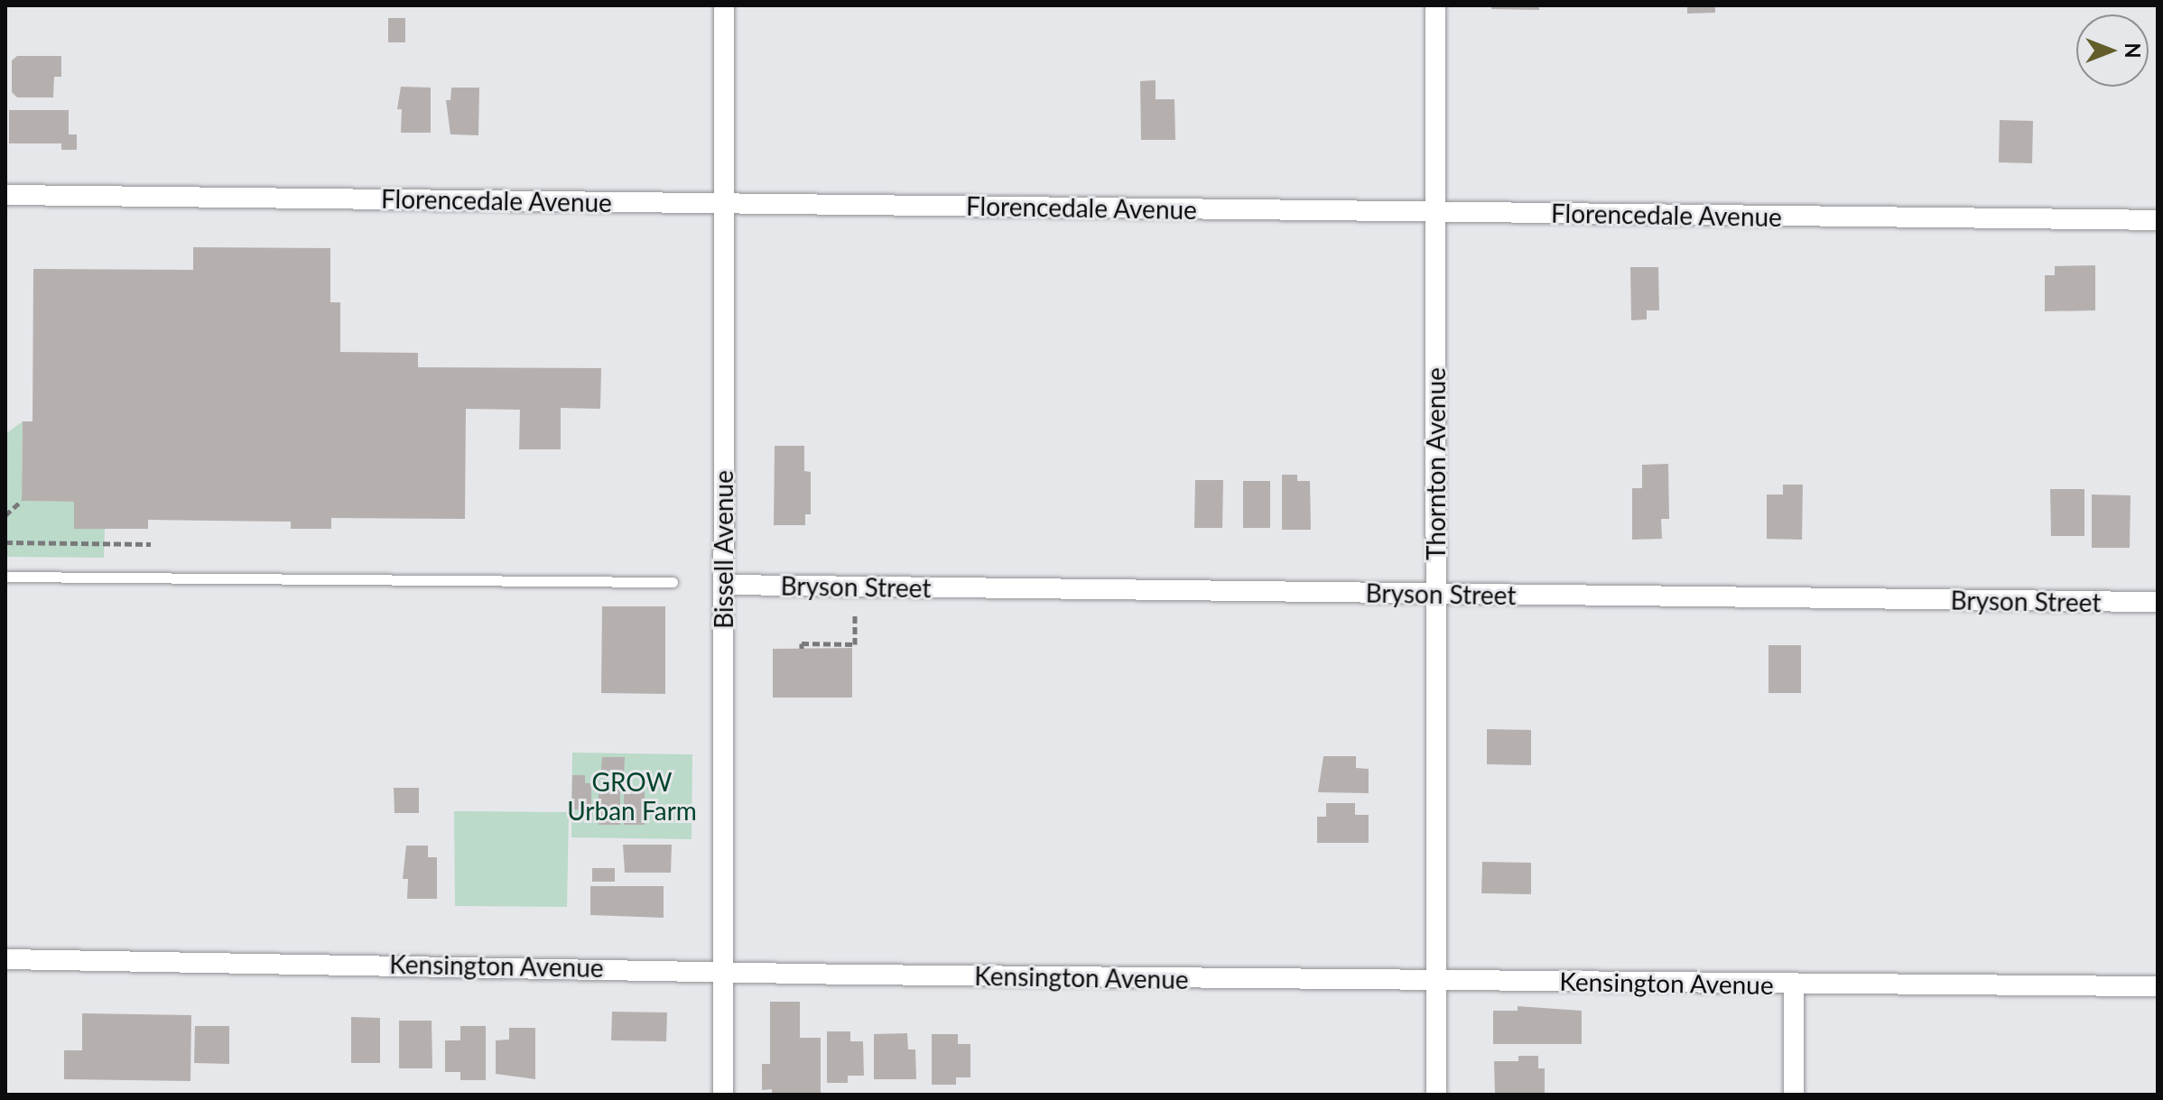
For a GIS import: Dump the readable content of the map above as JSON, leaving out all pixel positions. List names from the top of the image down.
{
  "streets": {
    "street": [
      "Florencedale Avenue",
      "Thornton Avenue",
      "Bissell Avenue",
      "Bryson Street",
      "Kensington Avenue"
    ]
  },
  "crossings": [
    ["Florencedale Avenue", "Thornton Avenue"],
    ["Florencedale Avenue", "Bissell Avenue"],
    ["Thornton Avenue", "Bryson Street"],
    ["Thornton Avenue", "Kensington Avenue"],
    ["Bissell Avenue", "Bryson Street"],
    ["Bissell Avenue", "Kensington Avenue"]
  ],
  "parks": ["GROW Urban Farm"],
  "north": "right"
}
